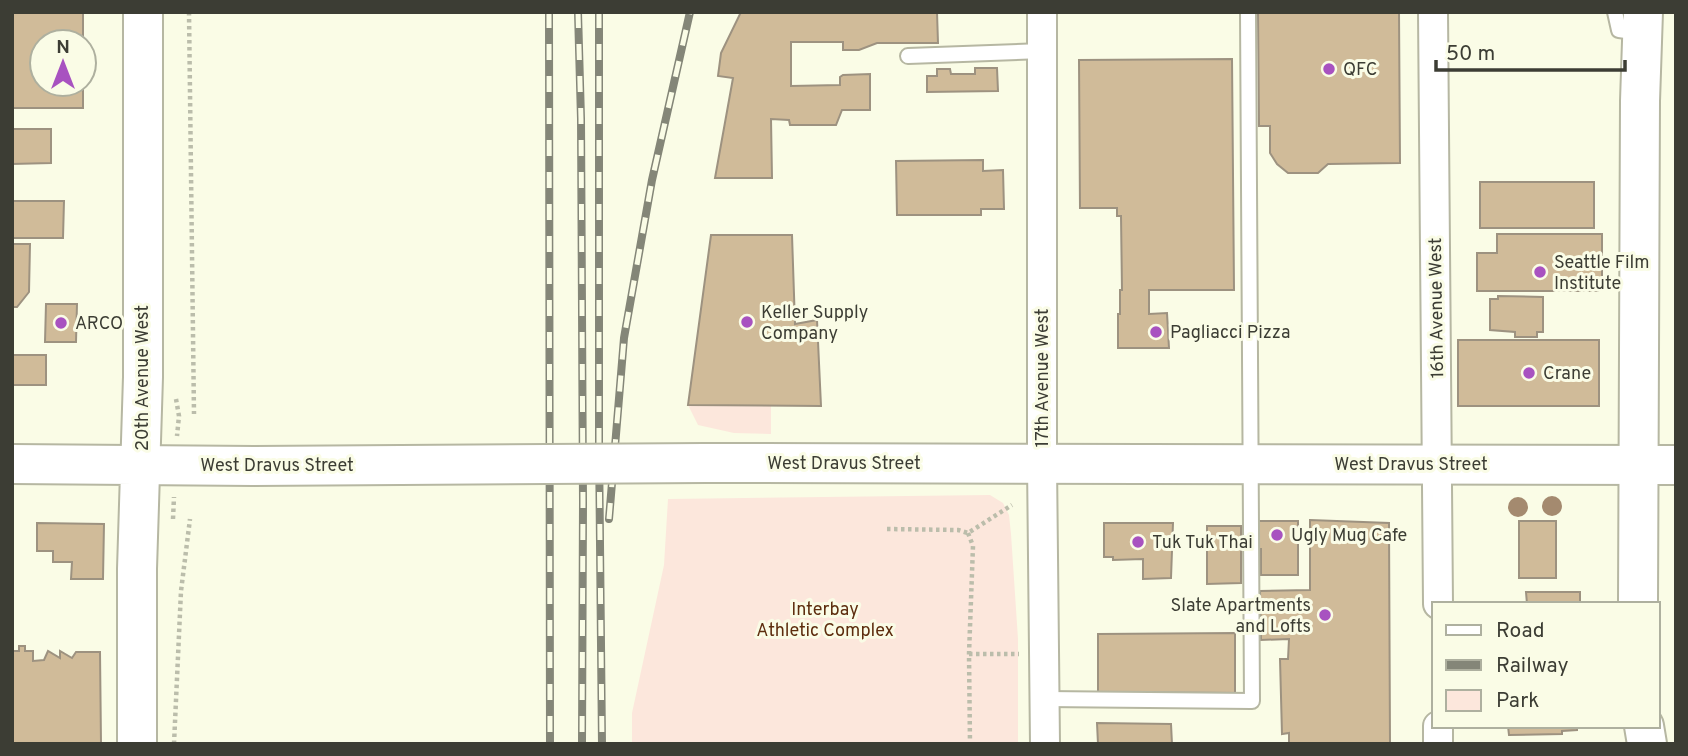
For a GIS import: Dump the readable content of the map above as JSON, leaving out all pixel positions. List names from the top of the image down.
{
  "streets": {
    "main road": ["20th Avenue West", "West Dravus Street"],
    "street": ["16th Avenue West", "17th Avenue West"]
  },
  "crossings": [
    ["16th Avenue West", "West Dravus Street"],
    ["20th Avenue West", "West Dravus Street"],
    ["17th Avenue West", "West Dravus Street"]
  ],
  "parks": ["Interbay Athletic Complex"],
  "places": [
    "QFC",
    "Seattle Film Institute",
    "Keller Supply Company",
    "ARCO",
    "Pagliacci Pizza",
    "Crane",
    "Ugly Mug Cafe",
    "Tuk Tuk Thai",
    "Slate Apartments and Lofts"
  ],
  "legend": ["Road", "Railway", "Park"],
  "scale_bar": "50 m",
  "north": "top"
}
